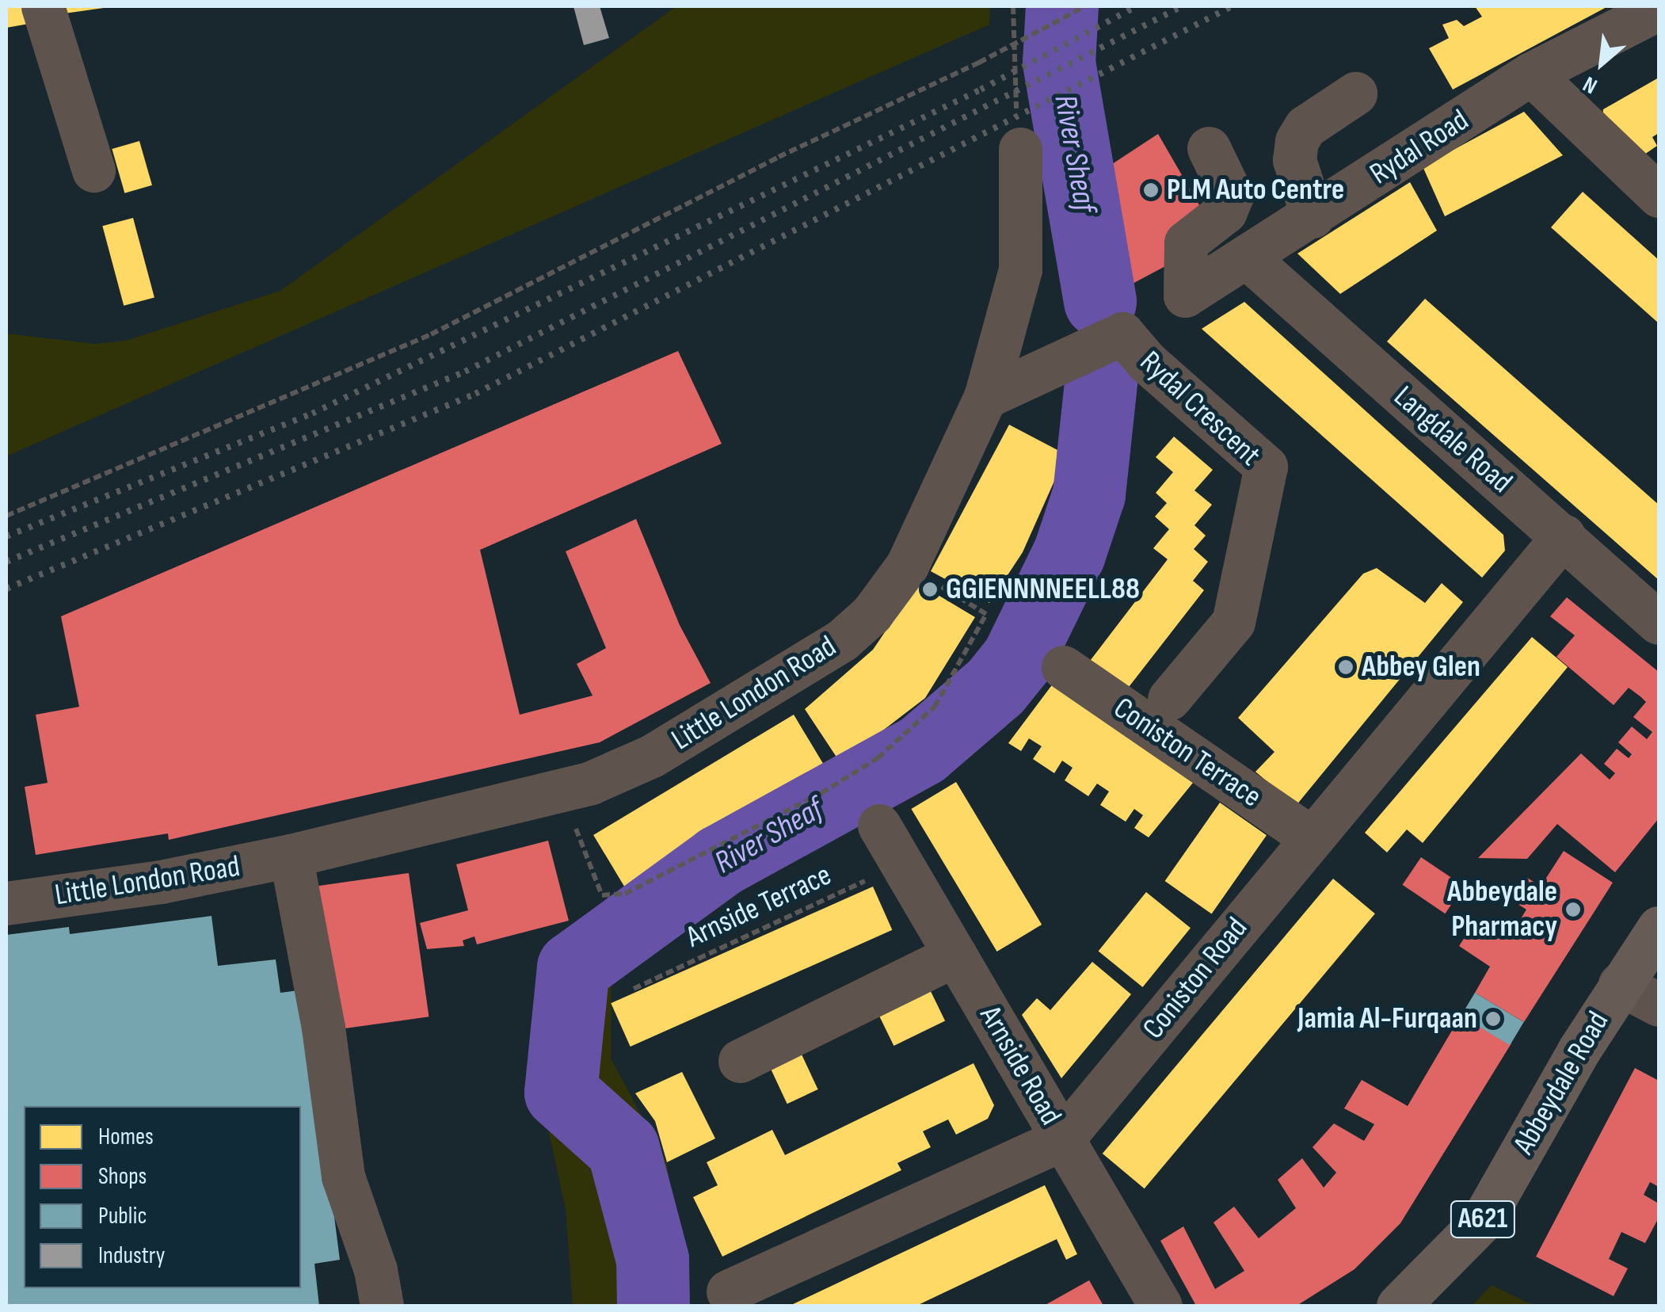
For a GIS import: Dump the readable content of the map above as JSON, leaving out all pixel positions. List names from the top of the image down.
{
  "streets": {
    "main road": ["Abbeydale Road", "A621"],
    "street": [
      "Rydal Road",
      "Rydal Crescent",
      "Langdale Road",
      "Little London Road",
      "Coniston Terrace",
      "Coniston Road",
      "Arnside Road"
    ],
    "path": ["Arnside Terrace"]
  },
  "crossings": [
    ["Rydal Road", "Langdale Road"],
    ["Rydal Crescent", "Little London Road"],
    ["Langdale Road", "Coniston Road"],
    ["Coniston Terrace", "Coniston Road"],
    ["Arnside Terrace", "Arnside Road"],
    ["Coniston Road", "Arnside Road"]
  ],
  "water": ["River Sheaf"],
  "places": [
    "PLM Auto Centre",
    "GGIENNNNEELL88",
    "Abbey Glen",
    "Abbeydale Pharmacy",
    "Jamia Al-Furqaan"
  ],
  "legend": [
    "Homes",
    "Shops",
    "Public",
    "Industry"
  ],
  "north": "bottom left"
}
